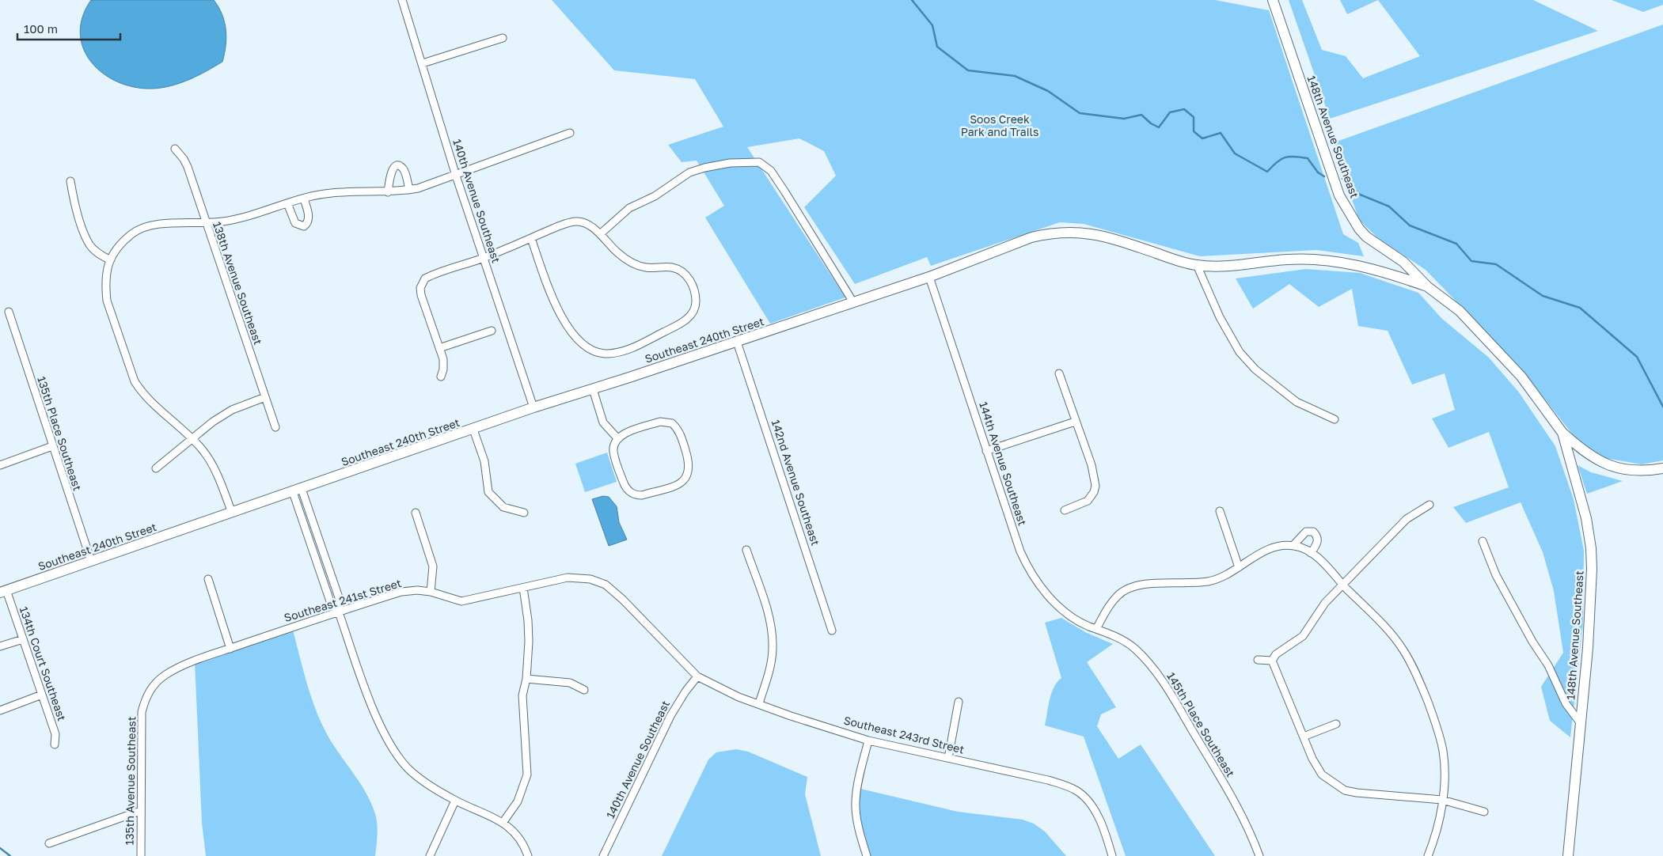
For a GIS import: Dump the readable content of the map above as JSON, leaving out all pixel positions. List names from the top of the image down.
{
  "streets": {
    "main road": ["148th Avenue Southeast", "Southeast 240th Street"],
    "street": [
      "140th Avenue Southeast",
      "138th Avenue Southeast",
      "135th Place Southeast",
      "144th Avenue Southeast",
      "142nd Avenue Southeast",
      "Southeast 241st Street",
      "134th Court Southeast",
      "145th Place Southeast",
      "Southeast 243rd Street",
      "135th Avenue Southeast"
    ]
  },
  "crossings": [
    ["148th Avenue Southeast", "Southeast 240th Street"],
    ["140th Avenue Southeast", "Southeast 240th Street"],
    ["140th Avenue Southeast", "Southeast 241st Street"],
    ["140th Avenue Southeast", "Southeast 243rd Street"],
    ["Southeast 240th Street", "135th Place Southeast"],
    ["Southeast 240th Street", "144th Avenue Southeast"],
    ["Southeast 240th Street", "142nd Avenue Southeast"],
    ["Southeast 240th Street", "134th Court Southeast"],
    ["144th Avenue Southeast", "145th Place Southeast"],
    ["Southeast 241st Street", "Southeast 243rd Street"],
    ["Southeast 241st Street", "135th Avenue Southeast"]
  ],
  "parks": ["Soos Creek Park and Trails"],
  "scale_bar": "100 m"
}
